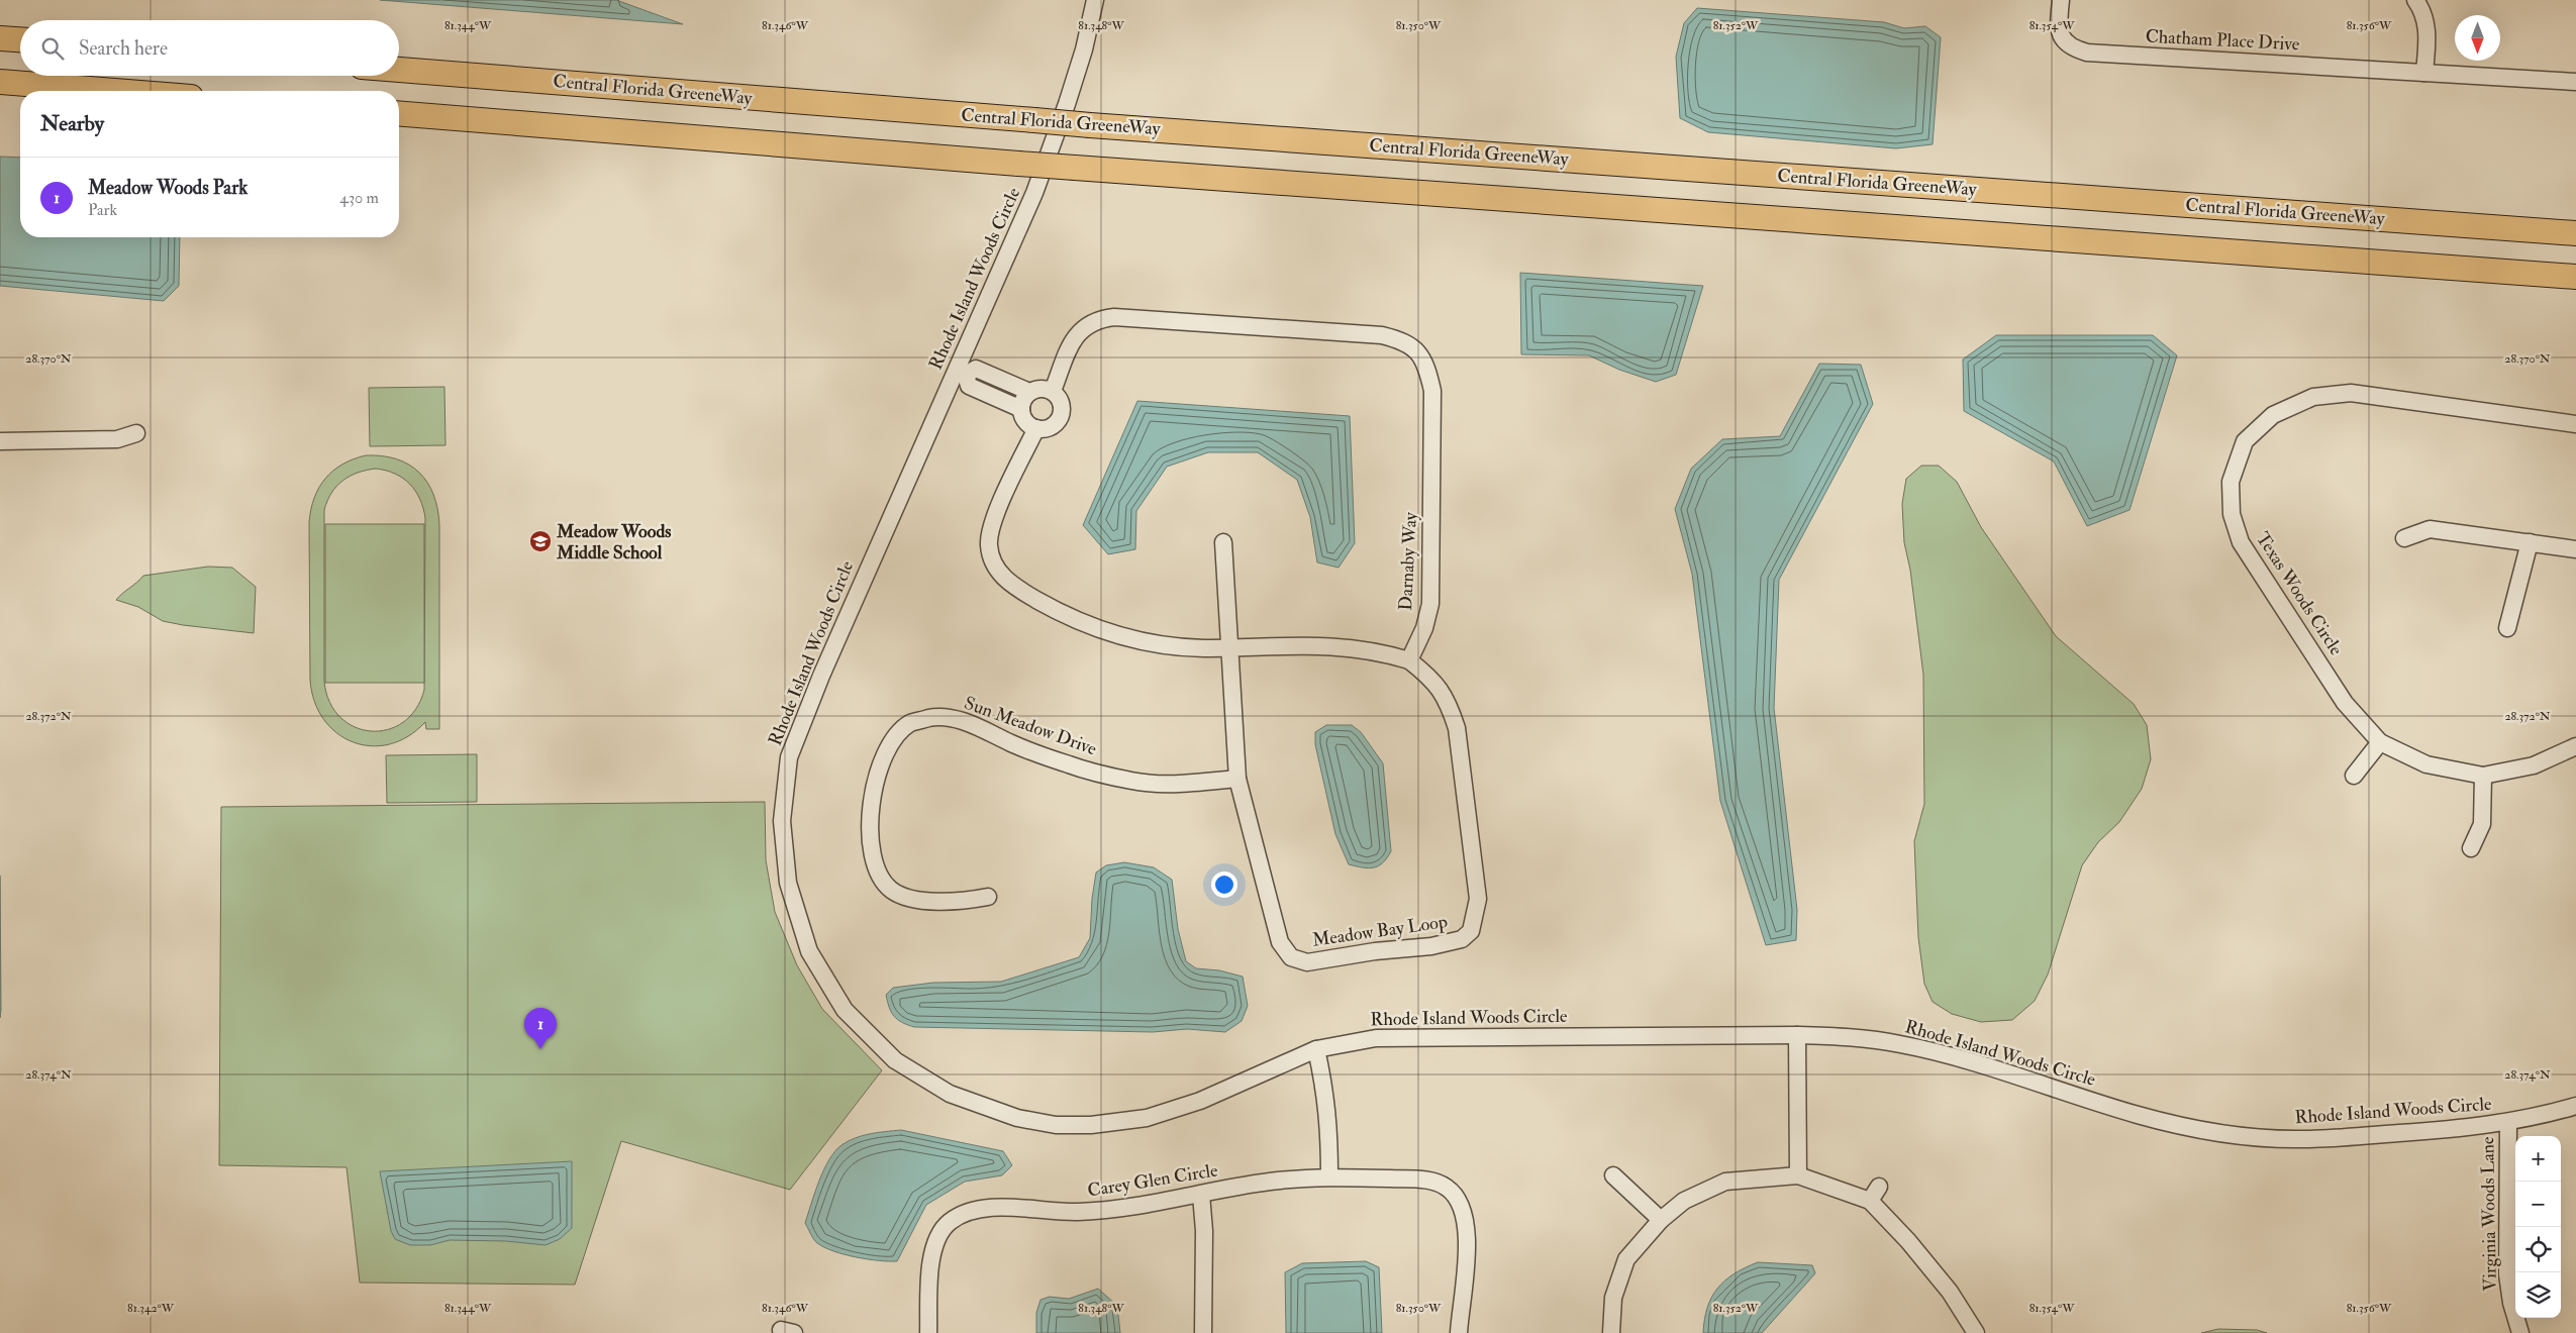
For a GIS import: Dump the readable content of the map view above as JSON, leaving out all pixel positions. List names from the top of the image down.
{
  "streets": {
    "highway": ["Central Florida GreeneWay"],
    "street": [
      "Chatham Place Drive",
      "Rhode Island Woods Circle",
      "Darnaby Way",
      "Texas Woods Circle",
      "Sun Meadow Drive",
      "Meadow Bay Loop",
      "Carey Glen Circle",
      "Virginia Woods Lane"
    ]
  },
  "crossings": [
    ["Rhode Island Woods Circle", "Virginia Woods Lane"],
    ["Darnaby Way", "Meadow Bay Loop"],
    ["Sun Meadow Drive", "Meadow Bay Loop"]
  ],
  "places": {
    "school or university": ["Meadow Woods Middle School"]
  },
  "north": "bottom",
  "page": {
    "search": "Search here",
    "heading": "Nearby",
    "list": [
      {
        "mark": "1",
        "name": "Meadow Woods Park",
        "note": "Park",
        "value": "430 m"
      }
    ],
    "pins": "1",
    "map_buttons": ["+", "−"]
  },
  "coordinates": [
    "81.344°W",
    "81.346°W",
    "81.348°W",
    "81.350°W",
    "81.352°W",
    "81.354°W",
    "81.356°W",
    "28.370°N",
    "28.372°N",
    "28.374°N",
    "81.342°W"
  ]
}
